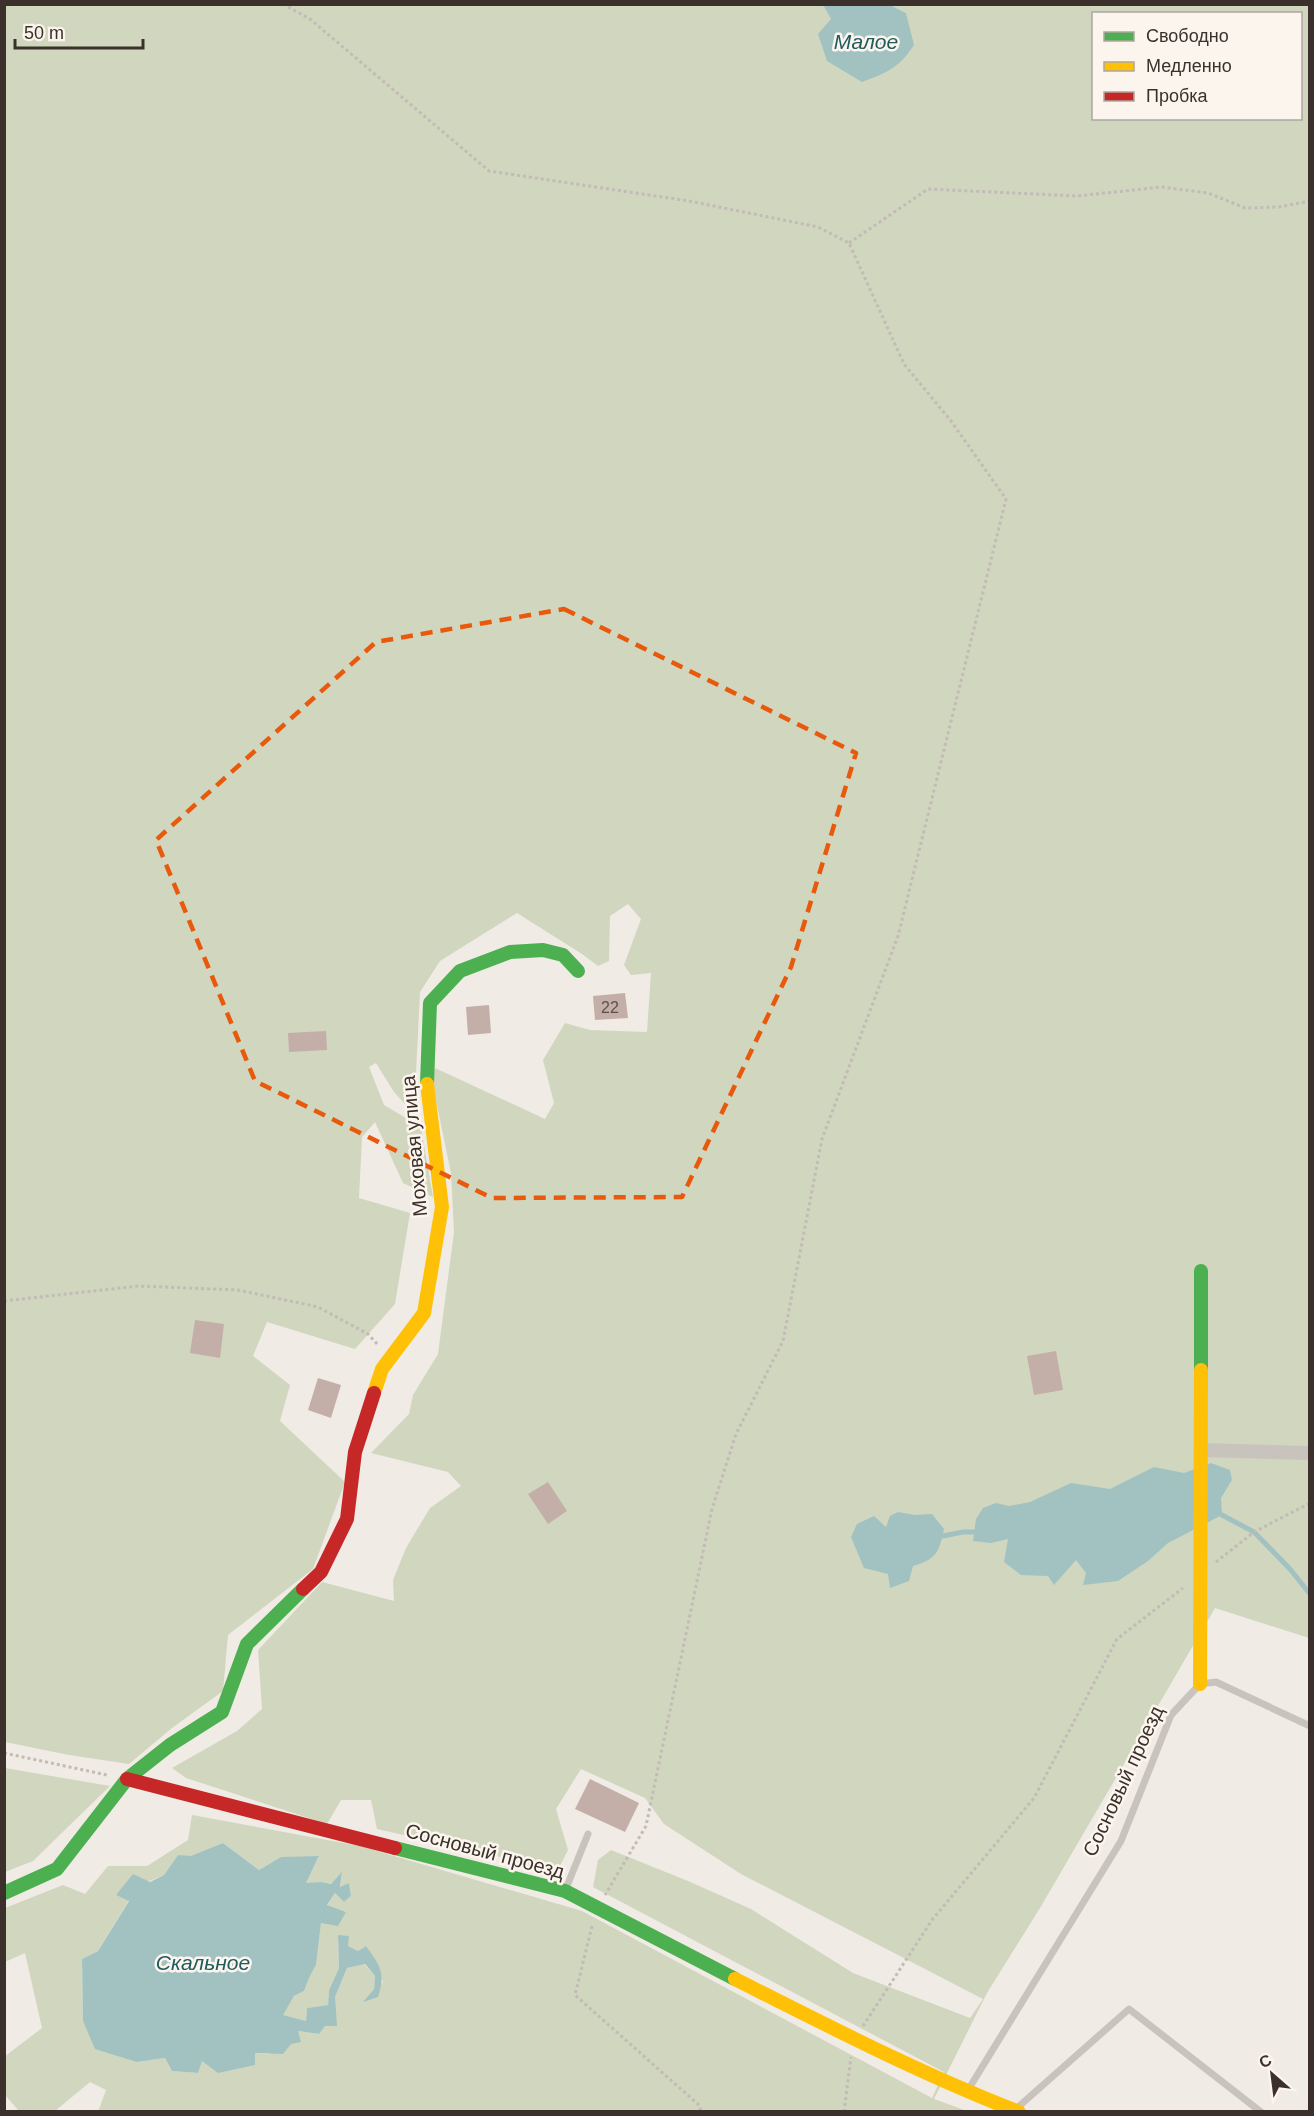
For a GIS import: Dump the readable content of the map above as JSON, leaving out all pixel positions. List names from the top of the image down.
{
  "streets": {
    "street": ["Моховая улица", "Сосновый проезд"]
  },
  "crossings": [
    ["Моховая улица", "Сосновый проезд"]
  ],
  "water": ["Малое", "Скальное"],
  "house_numbers": ["22"],
  "legend": ["Свободно", "Медленно", "Пробка"],
  "scale_bar": "50 m",
  "north": "top left"
}
